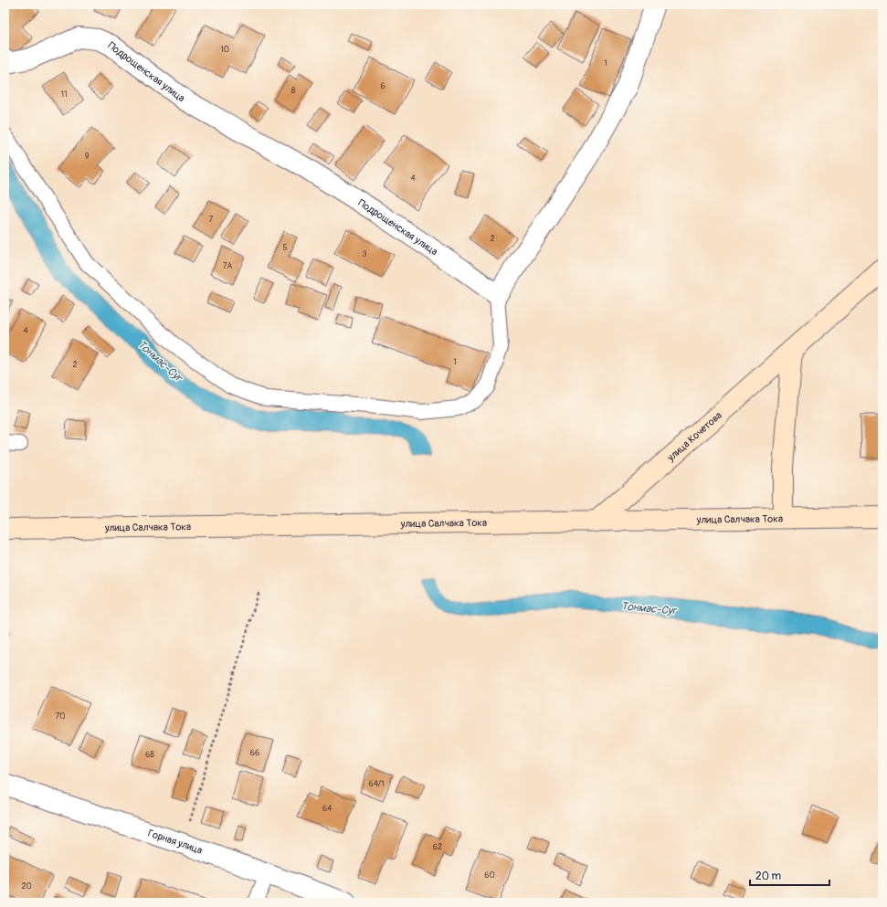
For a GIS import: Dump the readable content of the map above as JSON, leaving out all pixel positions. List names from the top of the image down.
{
  "streets": {
    "main road": ["улица Кочетова", "улица Салчака Тока"],
    "street": ["Подрощенская улица", "Горная улица"]
  },
  "crossings": [
    ["улица Кочетова", "улица Салчака Тока"]
  ],
  "water": ["Тонмас-Суг"],
  "house_numbers": [
    "10",
    "1",
    "6",
    "8",
    "11",
    "9",
    "4",
    "7",
    "2",
    "5",
    "3",
    "7А",
    "4",
    "1",
    "2",
    "70",
    "66",
    "68",
    "64/1",
    "64",
    "62",
    "60",
    "20"
  ],
  "scale_bar": "20 m"
}
